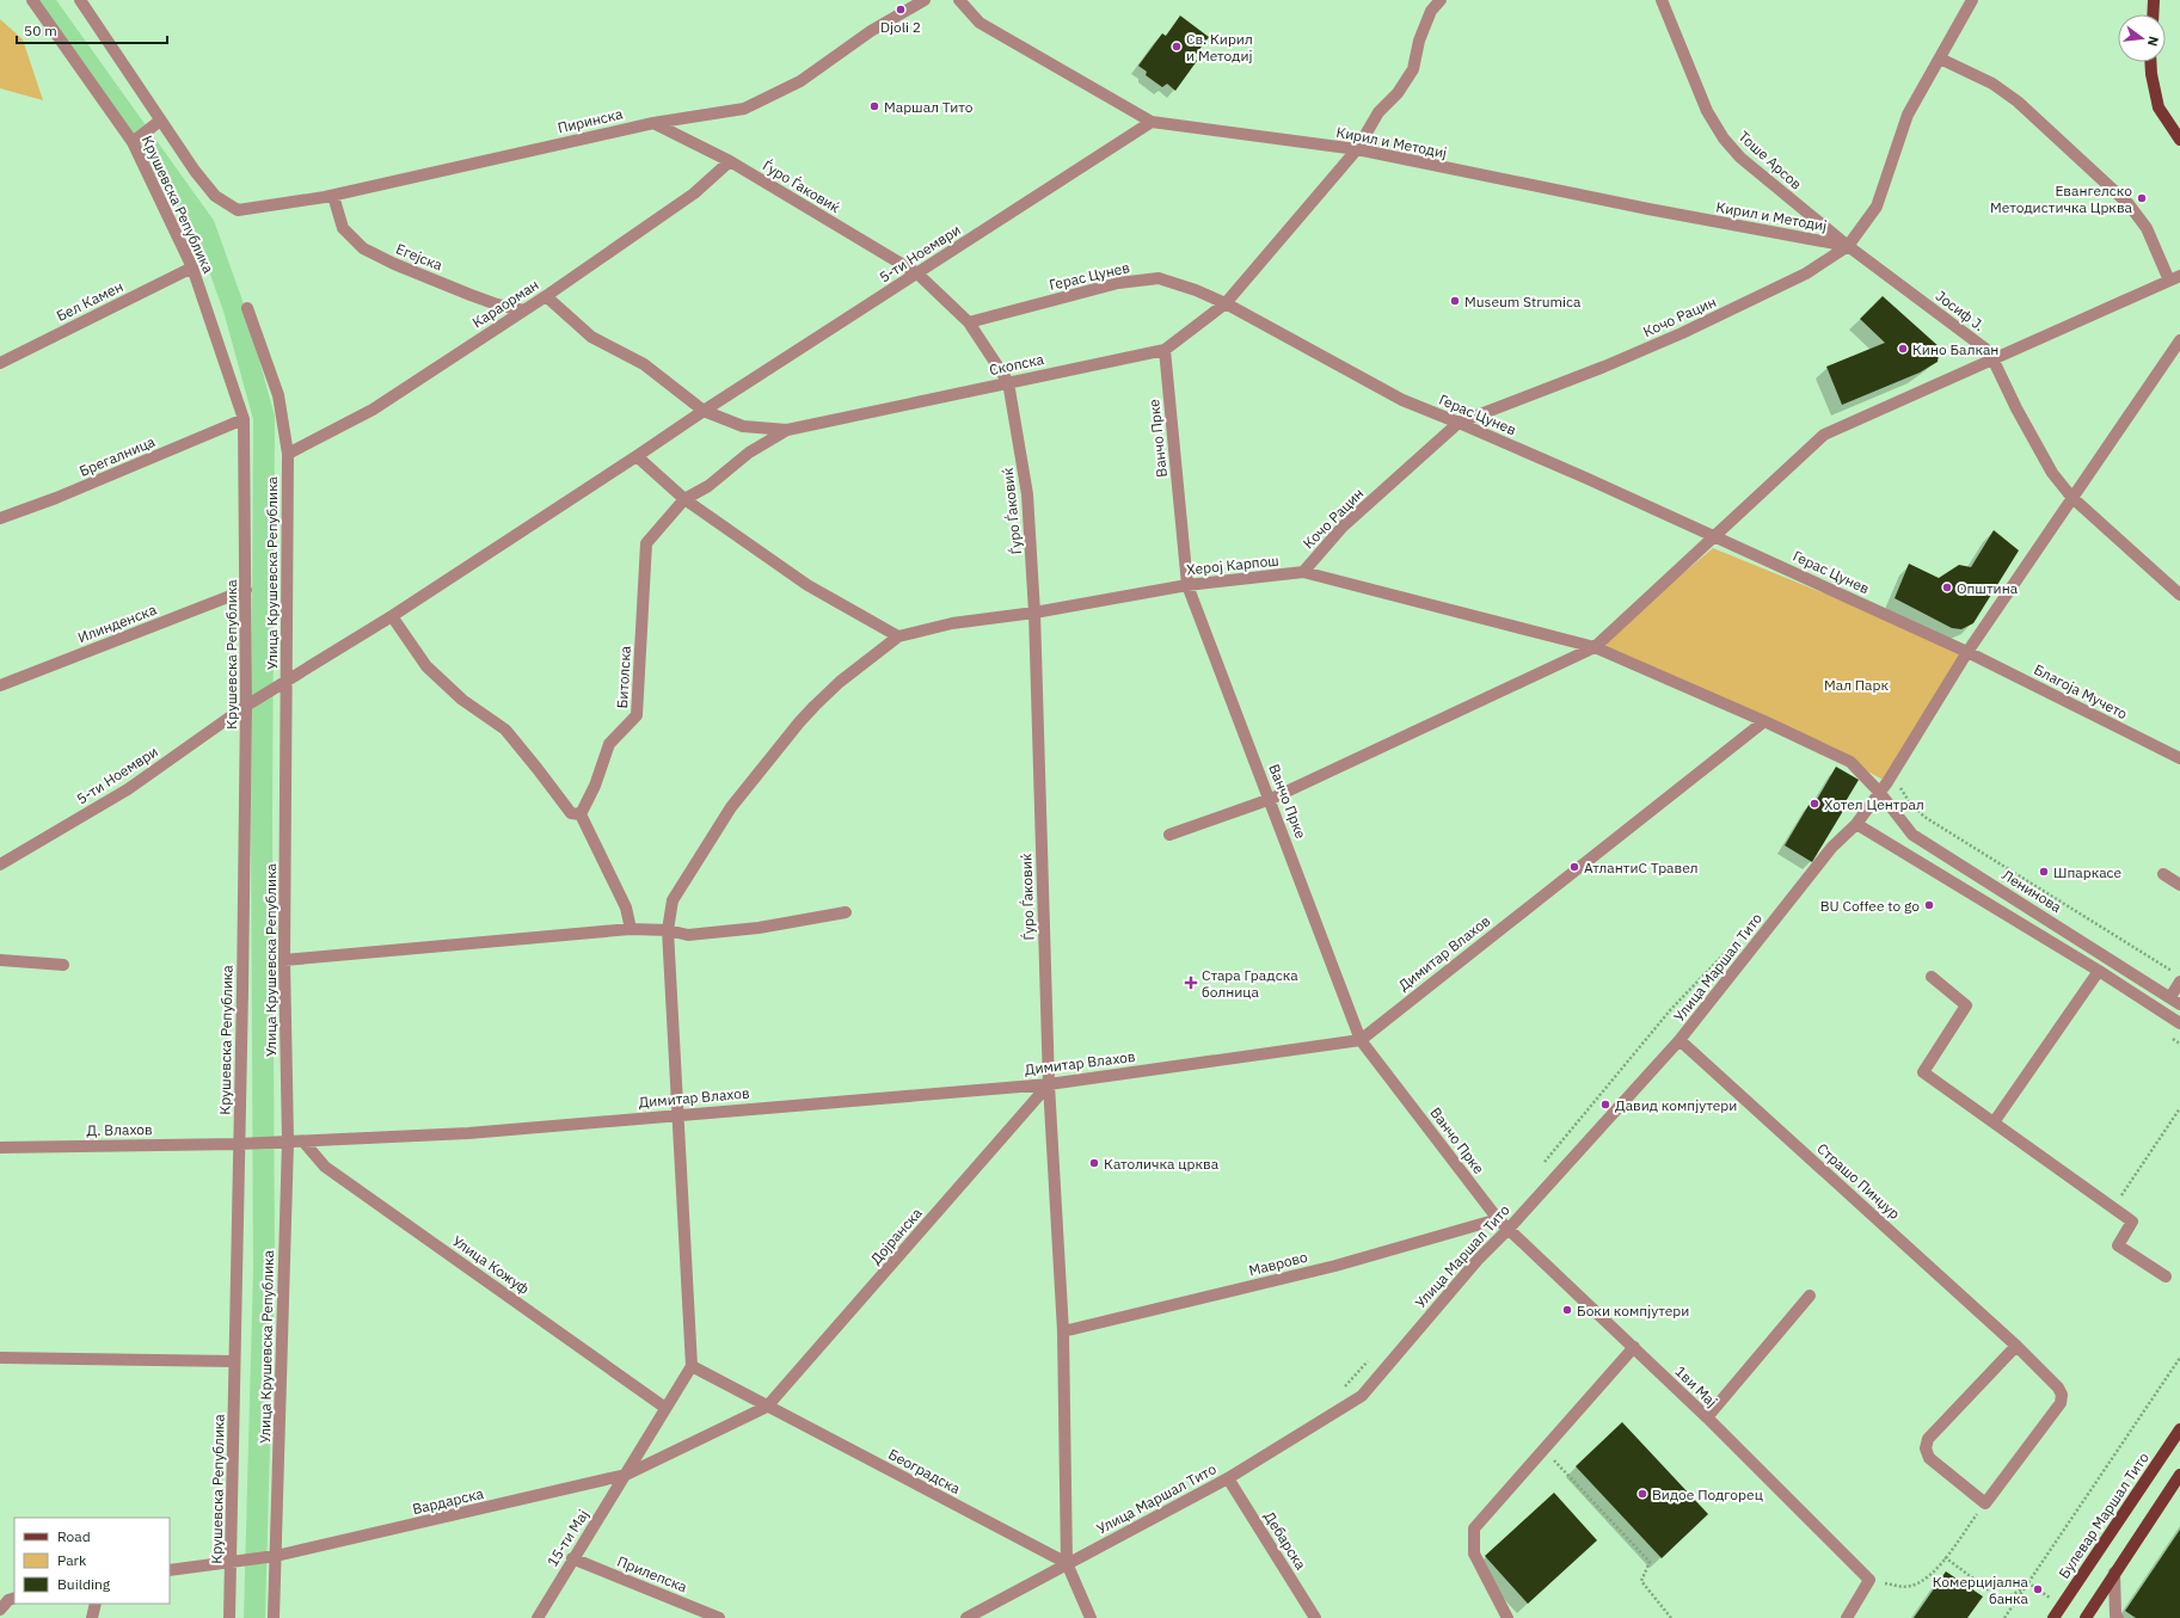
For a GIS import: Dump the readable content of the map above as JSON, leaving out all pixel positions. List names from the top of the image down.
{
  "streets": {
    "main road": ["Булевар Маршал Тито"],
    "street": [
      "Пиринска",
      "Кирил и Методиј",
      "Тоше Арсов",
      "Ѓуро Ѓаковиќ",
      "Крушевска Република",
      "5-ти Ноември",
      "Егејска",
      "Герас Цунев",
      "Бел Камен",
      "Караорман",
      "Јосиф Ј.",
      "Кочо Рацин",
      "Скопска",
      "Ванчо Прке",
      "Брегалница",
      "Херој Карпош",
      "Улица Крушевска Република",
      "Илинденска",
      "Битолска",
      "Благоја Мучето",
      "Ленинова",
      "Димитар Влахов",
      "Улица Маршал Тито",
      "Д. Влахов",
      "Страшо Пинџур",
      "Дојранска",
      "Маврово",
      "Улица Кожуф",
      "1ви Мај",
      "Београдска",
      "Вардарска",
      "15-ти Мај",
      "Дебарска",
      "Прилепска"
    ]
  },
  "crossings": [
    ["Пиринска", "Ѓуро Ѓаковиќ"],
    ["Пиринска", "Егејска"],
    ["Кирил и Методиј", "Тоше Арсов"],
    ["Кирил и Методиј", "5-ти Ноември"],
    ["Кирил и Методиј", "Јосиф Ј."],
    ["Кирил и Методиј", "Кочо Рацин"],
    ["Кирил и Методиј", "Скопска"],
    ["Тоше Арсов", "Јосиф Ј."],
    ["Тоше Арсов", "Кочо Рацин"],
    ["Ѓуро Ѓаковиќ", "5-ти Ноември"],
    ["Ѓуро Ѓаковиќ", "Герас Цунев"],
    ["Ѓуро Ѓаковиќ", "Караорман"],
    ["Ѓуро Ѓаковиќ", "Скопска"],
    ["Ѓуро Ѓаковиќ", "Херој Карпош"],
    ["Ѓуро Ѓаковиќ", "Димитар Влахов"],
    ["Ѓуро Ѓаковиќ", "Улица Маршал Тито"],
    ["Ѓуро Ѓаковиќ", "Дојранска"],
    ["Ѓуро Ѓаковиќ", "Маврово"],
    ["Ѓуро Ѓаковиќ", "Београдска"],
    ["Крушевска Република", "5-ти Ноември"],
    ["Крушевска Република", "Бел Камен"],
    ["Крушевска Република", "Брегалница"],
    ["Крушевска Република", "Илинденска"],
    ["Крушевска Република", "Д. Влахов"],
    ["Крушевска Република", "Вардарска"],
    ["5-ти Ноември", "Улица Крушевска Република"],
    ["Егејска", "Караорман"],
    ["Герас Цунев", "Кочо Рацин"],
    ["Герас Цунев", "Скопска"],
    ["Герас Цунев", "Благоја Мучето"],
    ["Герас Цунев", "Улица Маршал Тито"],
    ["Караорман", "Улица Крушевска Република"],
    ["Јосиф Ј.", "Кочо Рацин"],
    ["Јосиф Ј.", "Улица Маршал Тито"],
    ["Кочо Рацин", "Херој Карпош"],
    ["Скопска", "Ванчо Прке"],
    ["Скопска", "Битолска"],
    ["Ванчо Прке", "Херој Карпош"],
    ["Ванчо Прке", "Димитар Влахов"],
    ["Ванчо Прке", "Маврово"],
    ["Ванчо Прке", "1ви Мај"],
    ["Херој Карпош", "Ленинова"],
    ["Херој Карпош", "Димитар Влахов"],
    ["Улица Крушевска Република", "Димитар Влахов"],
    ["Улица Крушевска Република", "Д. Влахов"],
    ["Улица Крушевска Република", "Вардарска"],
    ["Благоја Мучето", "Улица Маршал Тито"],
    ["Ленинова", "Димитар Влахов"],
    ["Ленинова", "Улица Маршал Тито"],
    ["Димитар Влахов", "Д. Влахов"],
    ["Димитар Влахов", "Дојранска"],
    ["Димитар Влахов", "Улица Кожуф"],
    ["Улица Маршал Тито", "Страшо Пинџур"],
    ["Улица Маршал Тито", "1ви Мај"],
    ["Улица Маршал Тито", "Београдска"],
    ["Улица Маршал Тито", "Дебарска"],
    ["Дојранска", "Београдска"],
    ["Дојранска", "Вардарска"],
    ["Маврово", "1ви Мај"],
    ["Улица Кожуф", "15-ти Мај"],
    ["Београдска", "Вардарска"],
    ["Београдска", "15-ти Мај"],
    ["Вардарска", "15-ти Мај"],
    ["15-ти Мај", "Прилепска"]
  ],
  "parks": ["Мал Парк"],
  "places": {
    "other": [
      "Djoli 2",
      "Св. Кирил и Методиј",
      "Маршал Тито",
      "Евангелско Методистичка Црква",
      "Museum Strumica",
      "Кино Балкан",
      "Општина",
      "Хотел Централ",
      "АтлантиС Травел",
      "Шпаркасе",
      "BU Coffee to go",
      "Давид компјутери",
      "Католичка црква",
      "Боки компјутери",
      "Видое Подгорец",
      "Комерцијална банка"
    ],
    "health": ["Стара Градска болница"]
  },
  "legend": ["Road", "Park", "Building"],
  "scale_bar": "50 m",
  "north": "right"
}
